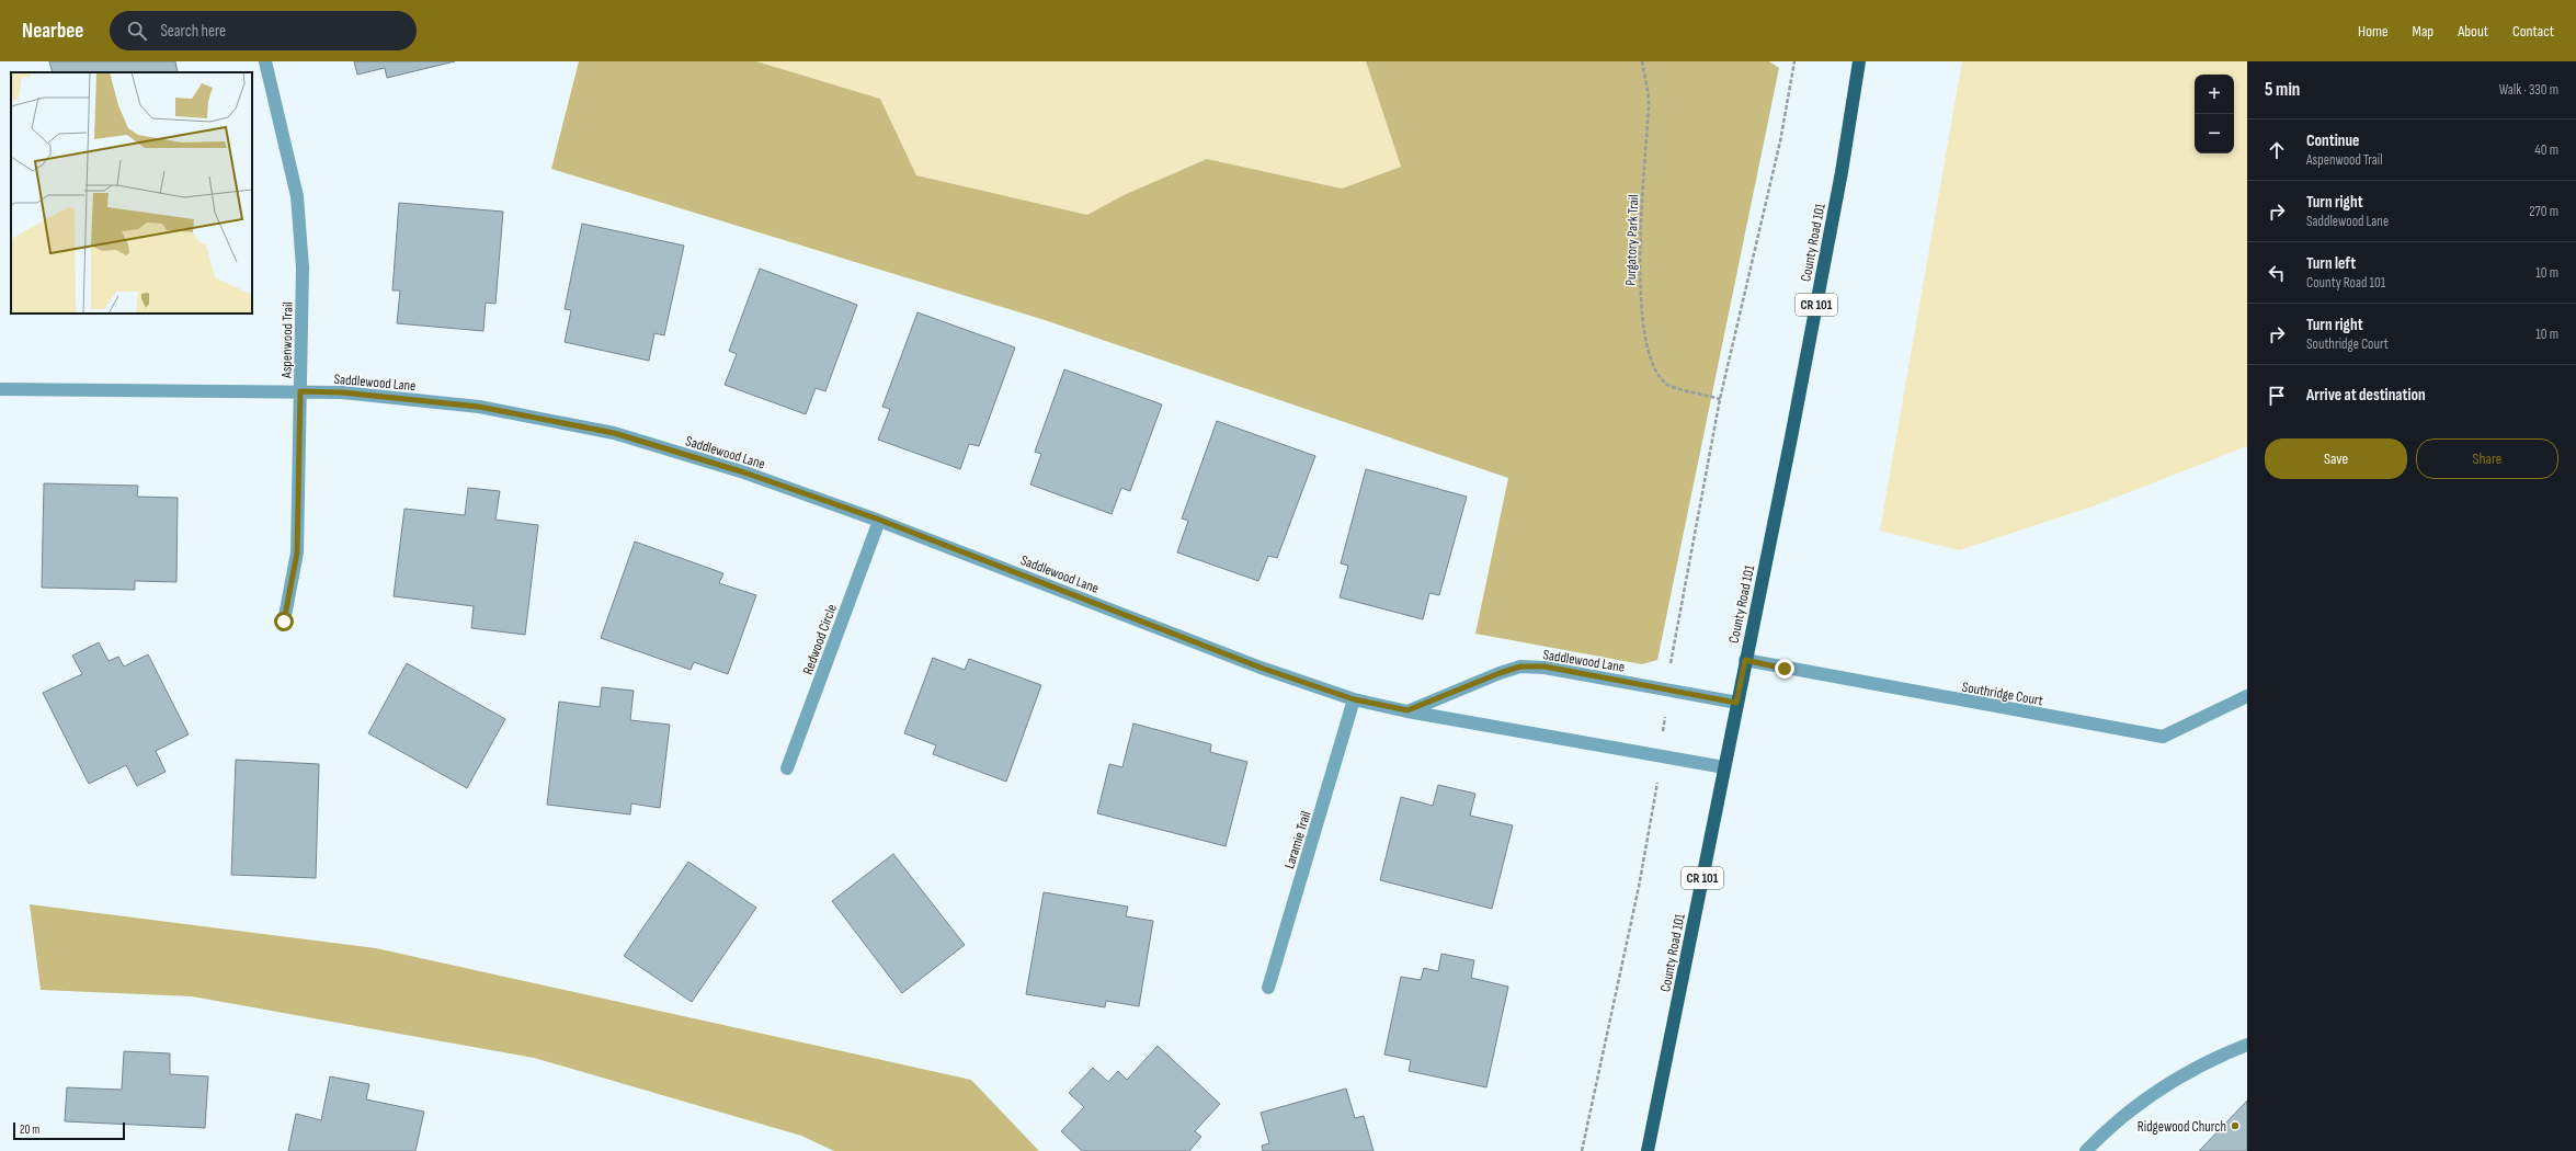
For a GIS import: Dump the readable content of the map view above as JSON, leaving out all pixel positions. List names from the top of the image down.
{
  "streets": {
    "main road": ["County Road 101", "CR 101"],
    "street": [
      "Aspenwood Trail",
      "Saddlewood Lane",
      "Redwood Circle",
      "Southridge Court",
      "Laramie Trail"
    ],
    "path": ["Purgatory Park Trail"]
  },
  "crossings": [
    ["County Road 101", "Saddlewood Lane"],
    ["County Road 101", "Southridge Court"],
    ["Aspenwood Trail", "Saddlewood Lane"],
    ["Saddlewood Lane", "Redwood Circle"],
    ["Saddlewood Lane", "Laramie Trail"]
  ],
  "places": ["Ridgewood Church"],
  "scale_bar": "20 m",
  "page": {
    "header": "Nearbee",
    "search": "Search here",
    "nav": [
      "Home",
      "Map",
      "About",
      "Contact"
    ],
    "heading": ["5 min", "Walk · 330 m"],
    "map_buttons": ["+", "−"],
    "list": [
      ["Continue", "Aspenwood Trail", "40 m"],
      ["Turn right", "Saddlewood Lane", "270 m"],
      ["Turn left", "County Road 101", "10 m"],
      ["Turn right", "Southridge Court", "10 m"],
      "Arrive at destination"
    ],
    "buttons": ["Save", "Share"],
    "scale": "20 m"
  }
}
